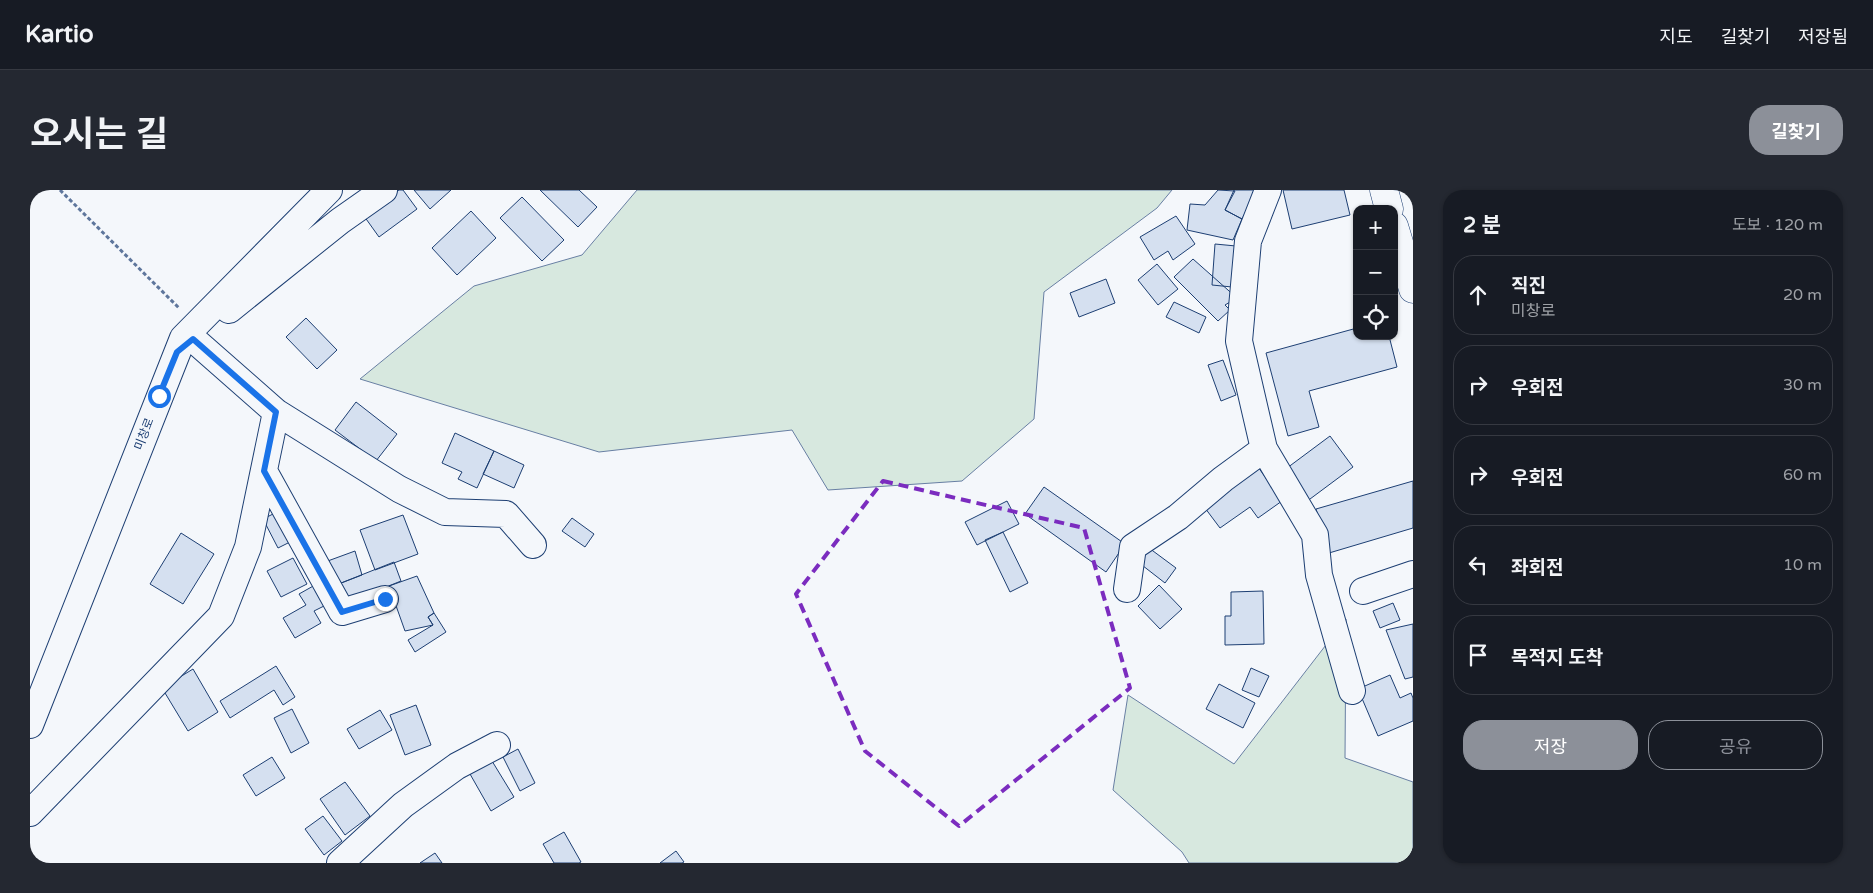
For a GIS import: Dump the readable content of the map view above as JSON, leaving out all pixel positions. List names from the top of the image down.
{
  "streets": {
    "street": ["미창로"]
  },
  "page": {
    "header": "Kartio",
    "nav": ["지도", "길찾기", "저장됨"],
    "title": "오시는 길",
    "buttons": [
      "길찾기",
      ["저장", "공유"]
    ],
    "heading": ["2 분", "도보 · 120 m"],
    "map_buttons": ["+", "−"],
    "list": [
      ["직진", "미창로", "20 m"],
      ["우회전", "30 m"],
      ["우회전", "60 m"],
      ["좌회전", "10 m"],
      "목적지 도착"
    ]
  }
}
